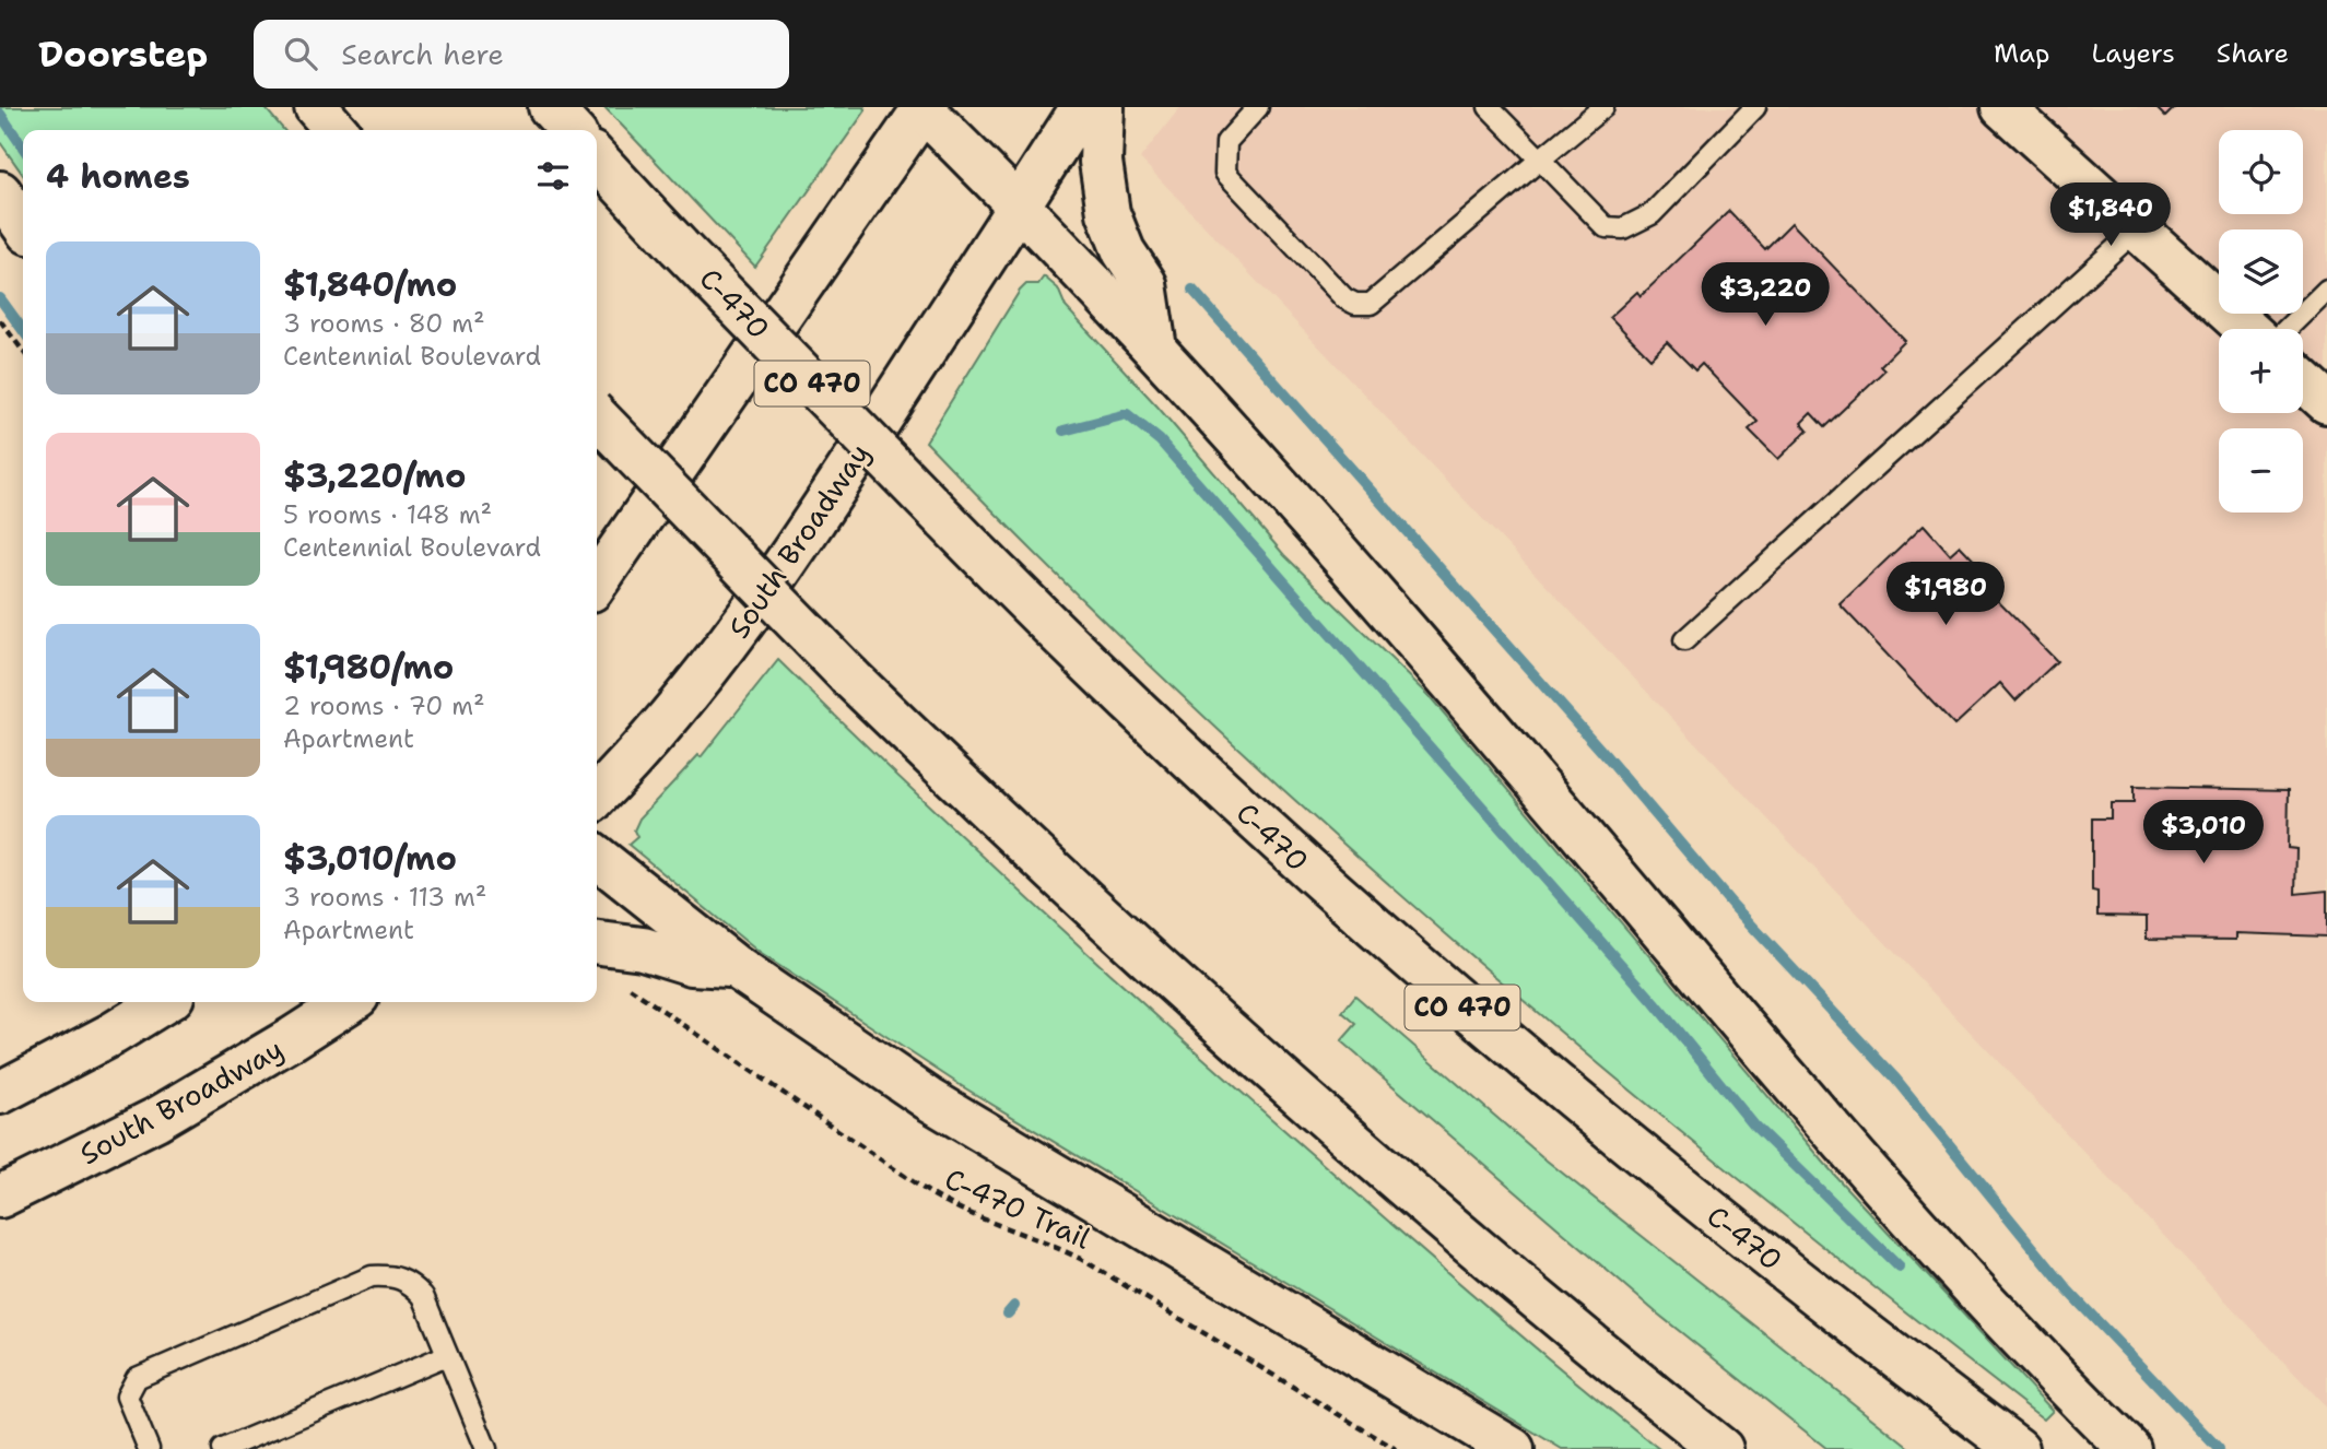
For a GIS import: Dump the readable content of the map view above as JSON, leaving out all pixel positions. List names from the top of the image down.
{
  "streets": {
    "main road": ["C-470", "CO 470", "South Broadway"],
    "path": ["C-470 Trail"]
  },
  "page": {
    "header": "Doorstep",
    "search": "Search here",
    "nav": ["Map", "Layers", "Share"],
    "map_buttons": ["+", "−"],
    "heading": "4 homes",
    "price": [
      "$1,840",
      "$3,220",
      "$1,980",
      "$3,010"
    ],
    "list": [
      {
        "name": "$1,840/mo",
        "note": "3 rooms · 80 m² · Centennial Boulevard"
      },
      {
        "name": "$3,220/mo",
        "note": "5 rooms · 148 m² · Centennial Boulevard"
      },
      {
        "name": "$1,980/mo",
        "note": "2 rooms · 70 m² · Apartment"
      },
      {
        "name": "$3,010/mo",
        "note": "3 rooms · 113 m² · Apartment"
      }
    ]
  }
}
